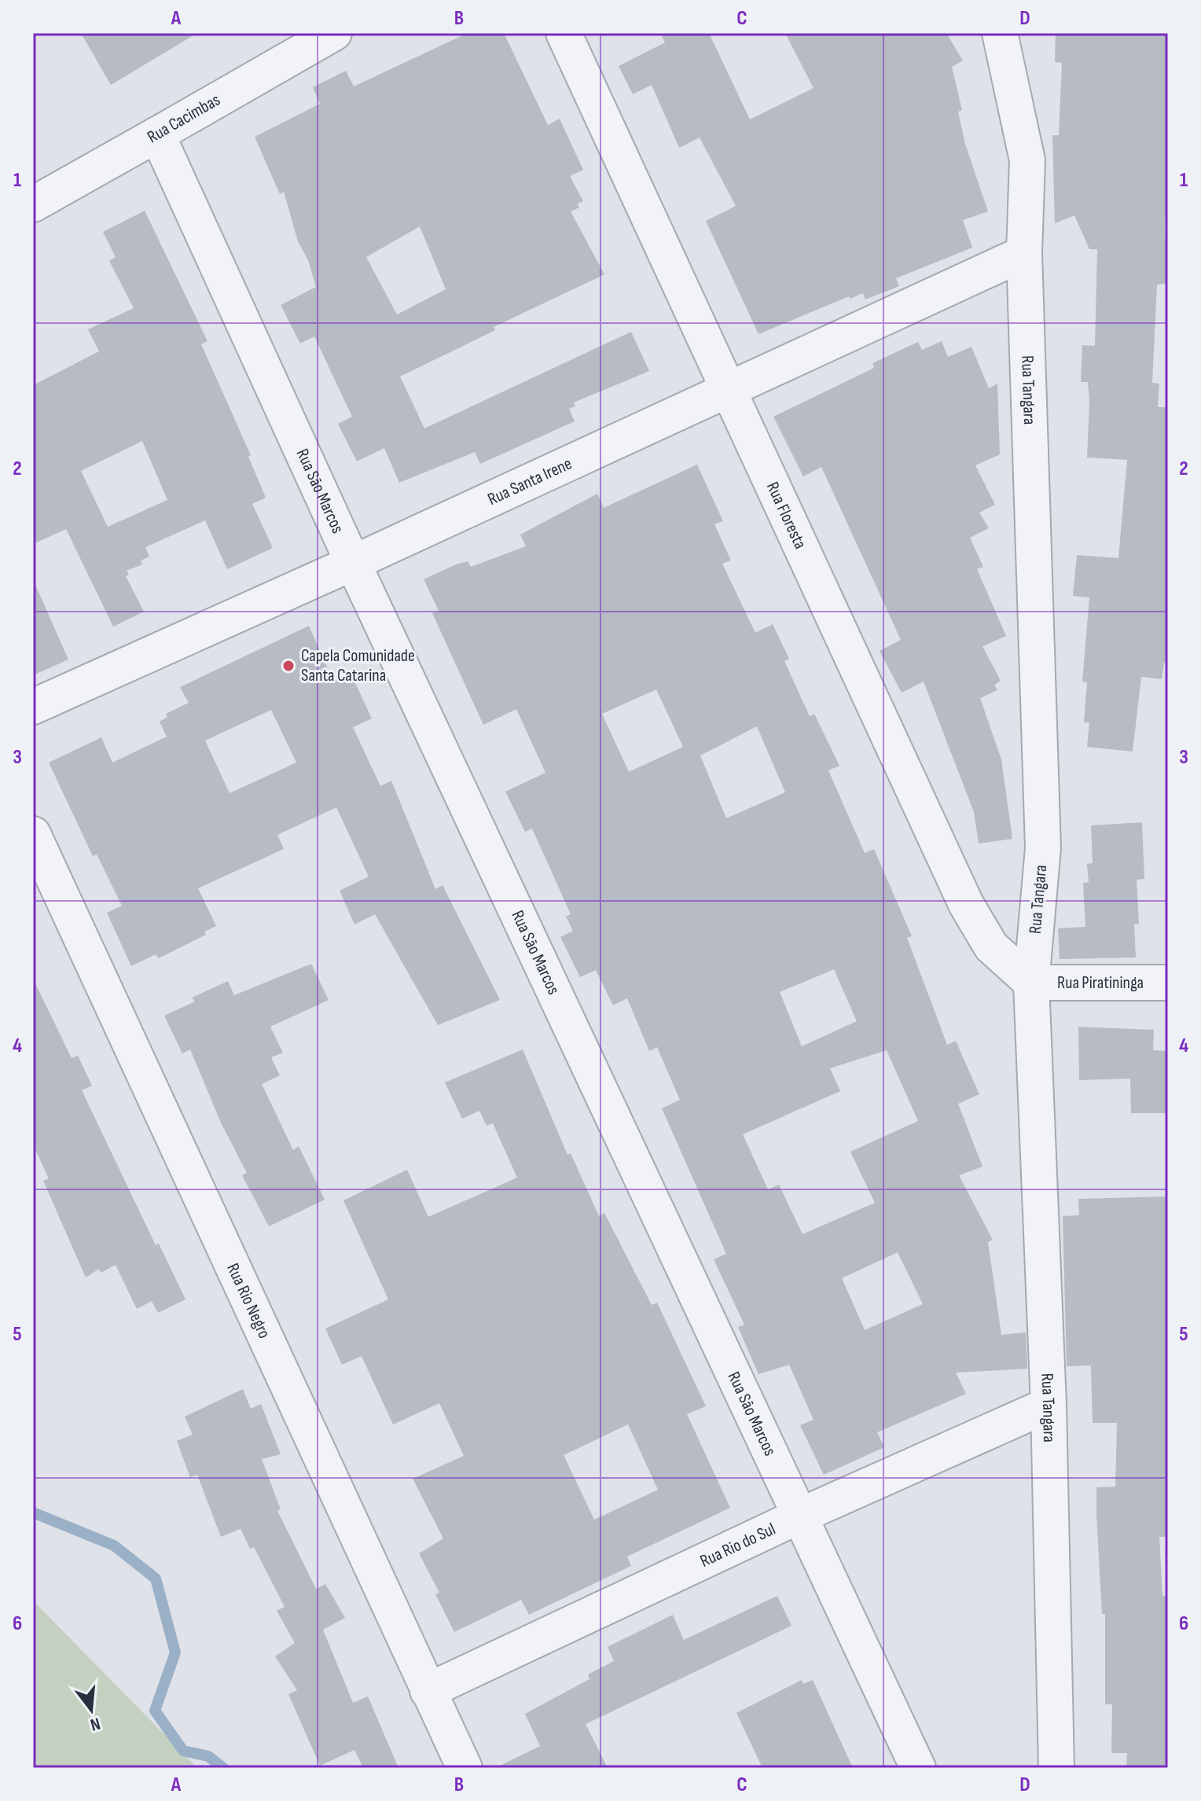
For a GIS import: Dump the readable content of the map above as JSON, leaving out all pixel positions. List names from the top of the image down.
{
  "streets": {
    "street": [
      "Rua Cacimbas",
      "Rua Tangara",
      "Rua Santa Irene",
      "Rua São Marcos",
      "Rua Floresta",
      "Rua Piratininga",
      "Rua Rio Negro",
      "Rua Rio do Sul"
    ]
  },
  "crossings": [
    ["Rua Cacimbas", "Rua São Marcos"],
    ["Rua Tangara", "Rua Santa Irene"],
    ["Rua Tangara", "Rua Floresta"],
    ["Rua Tangara", "Rua Piratininga"],
    ["Rua Tangara", "Rua Rio do Sul"],
    ["Rua Santa Irene", "Rua São Marcos"],
    ["Rua Santa Irene", "Rua Floresta"],
    ["Rua São Marcos", "Rua Rio do Sul"],
    ["Rua Floresta", "Rua Piratininga"],
    ["Rua Rio Negro", "Rua Rio do Sul"]
  ],
  "places": ["Capela Comunidade Santa Catarina"],
  "north": "bottom",
  "grid": {
    "columns": [
      "A",
      "B",
      "C",
      "D"
    ],
    "rows": [
      "1",
      "2",
      "3",
      "4",
      "5",
      "6"
    ]
  }
}
